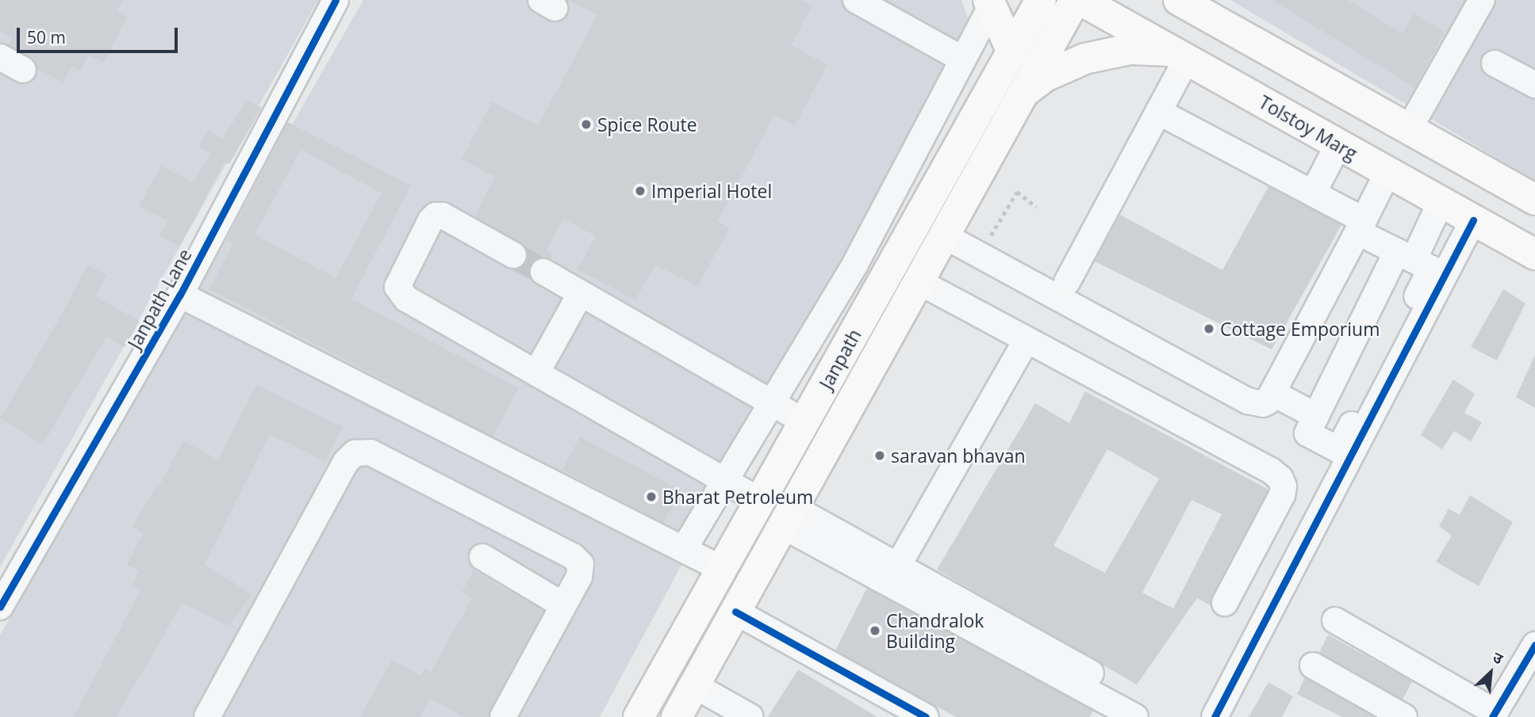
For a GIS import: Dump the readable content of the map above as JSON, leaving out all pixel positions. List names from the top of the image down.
{
  "streets": {
    "main road": ["Tolstoy Marg", "Janpath"],
    "street": ["Janpath Lane"]
  },
  "places": [
    "Spice Route",
    "Imperial Hotel",
    "Cottage Emporium",
    "saravan bhavan",
    "Bharat Petroleum",
    "Chandralok Building"
  ],
  "scale_bar": "50 m",
  "north": "top right"
}
